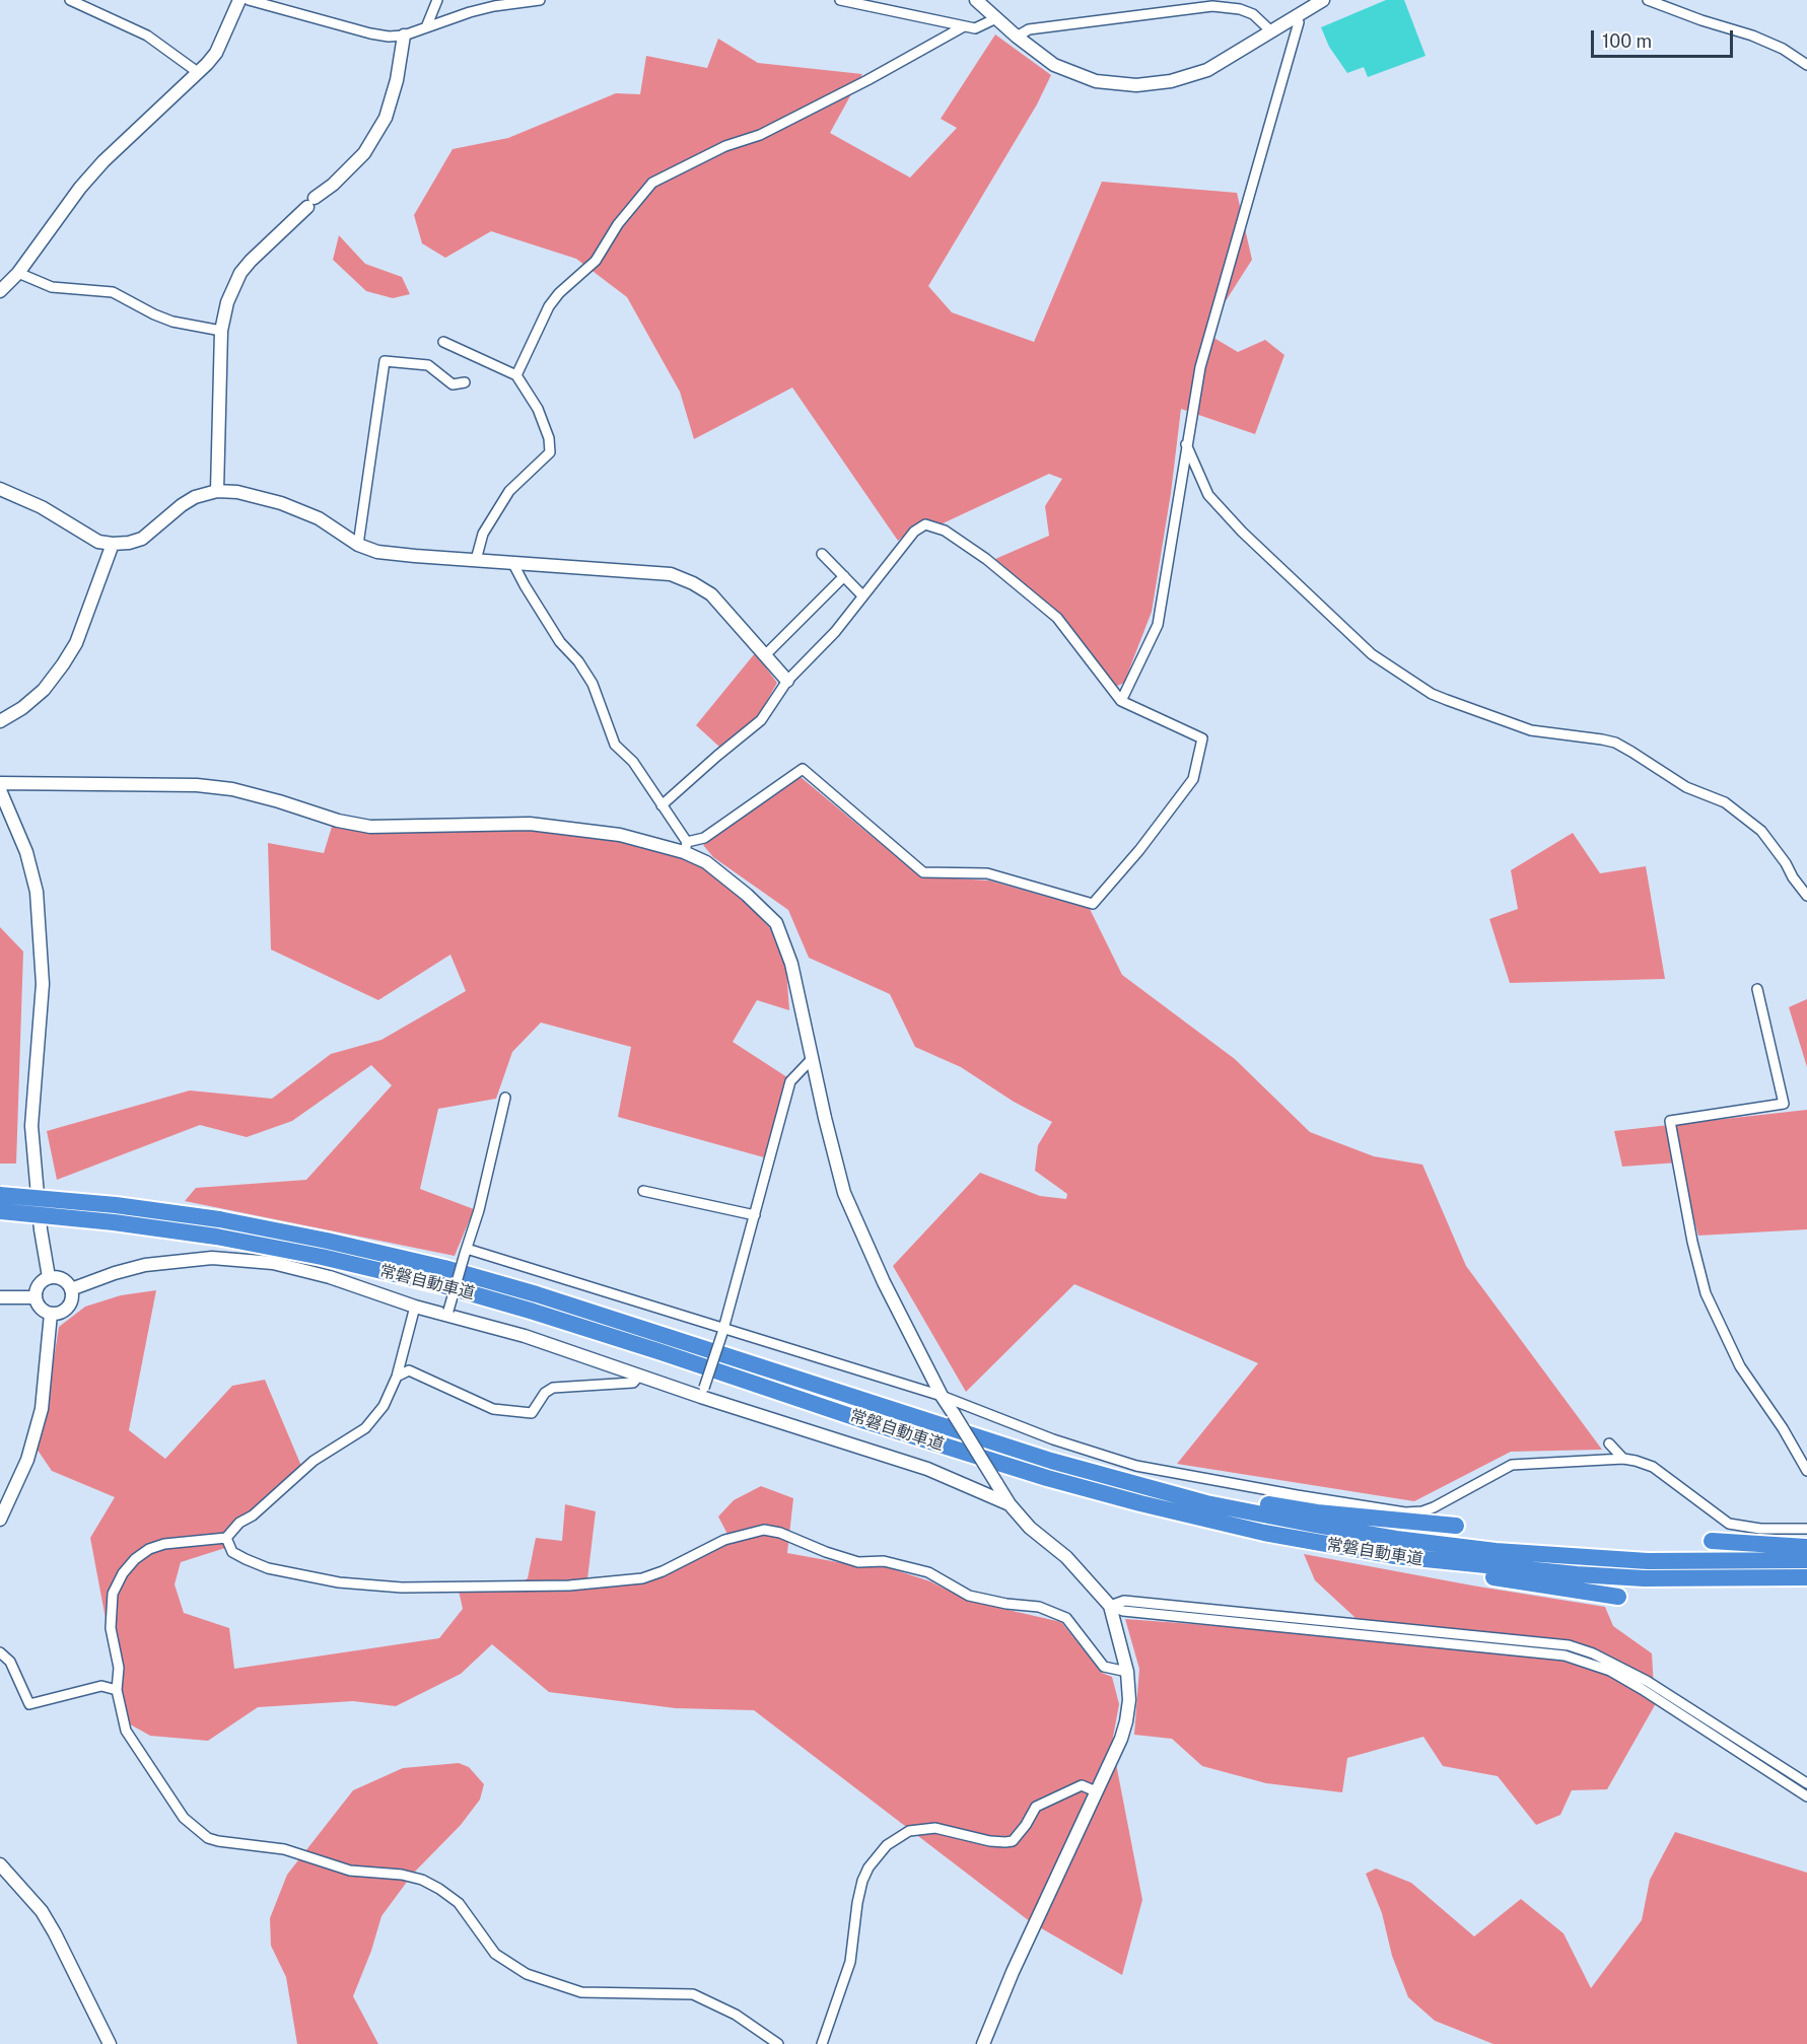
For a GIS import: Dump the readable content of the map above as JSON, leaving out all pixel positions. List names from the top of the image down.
{
  "streets": {
    "highway": ["常磐自動車道"]
  },
  "scale_bar": "100 m"
}
